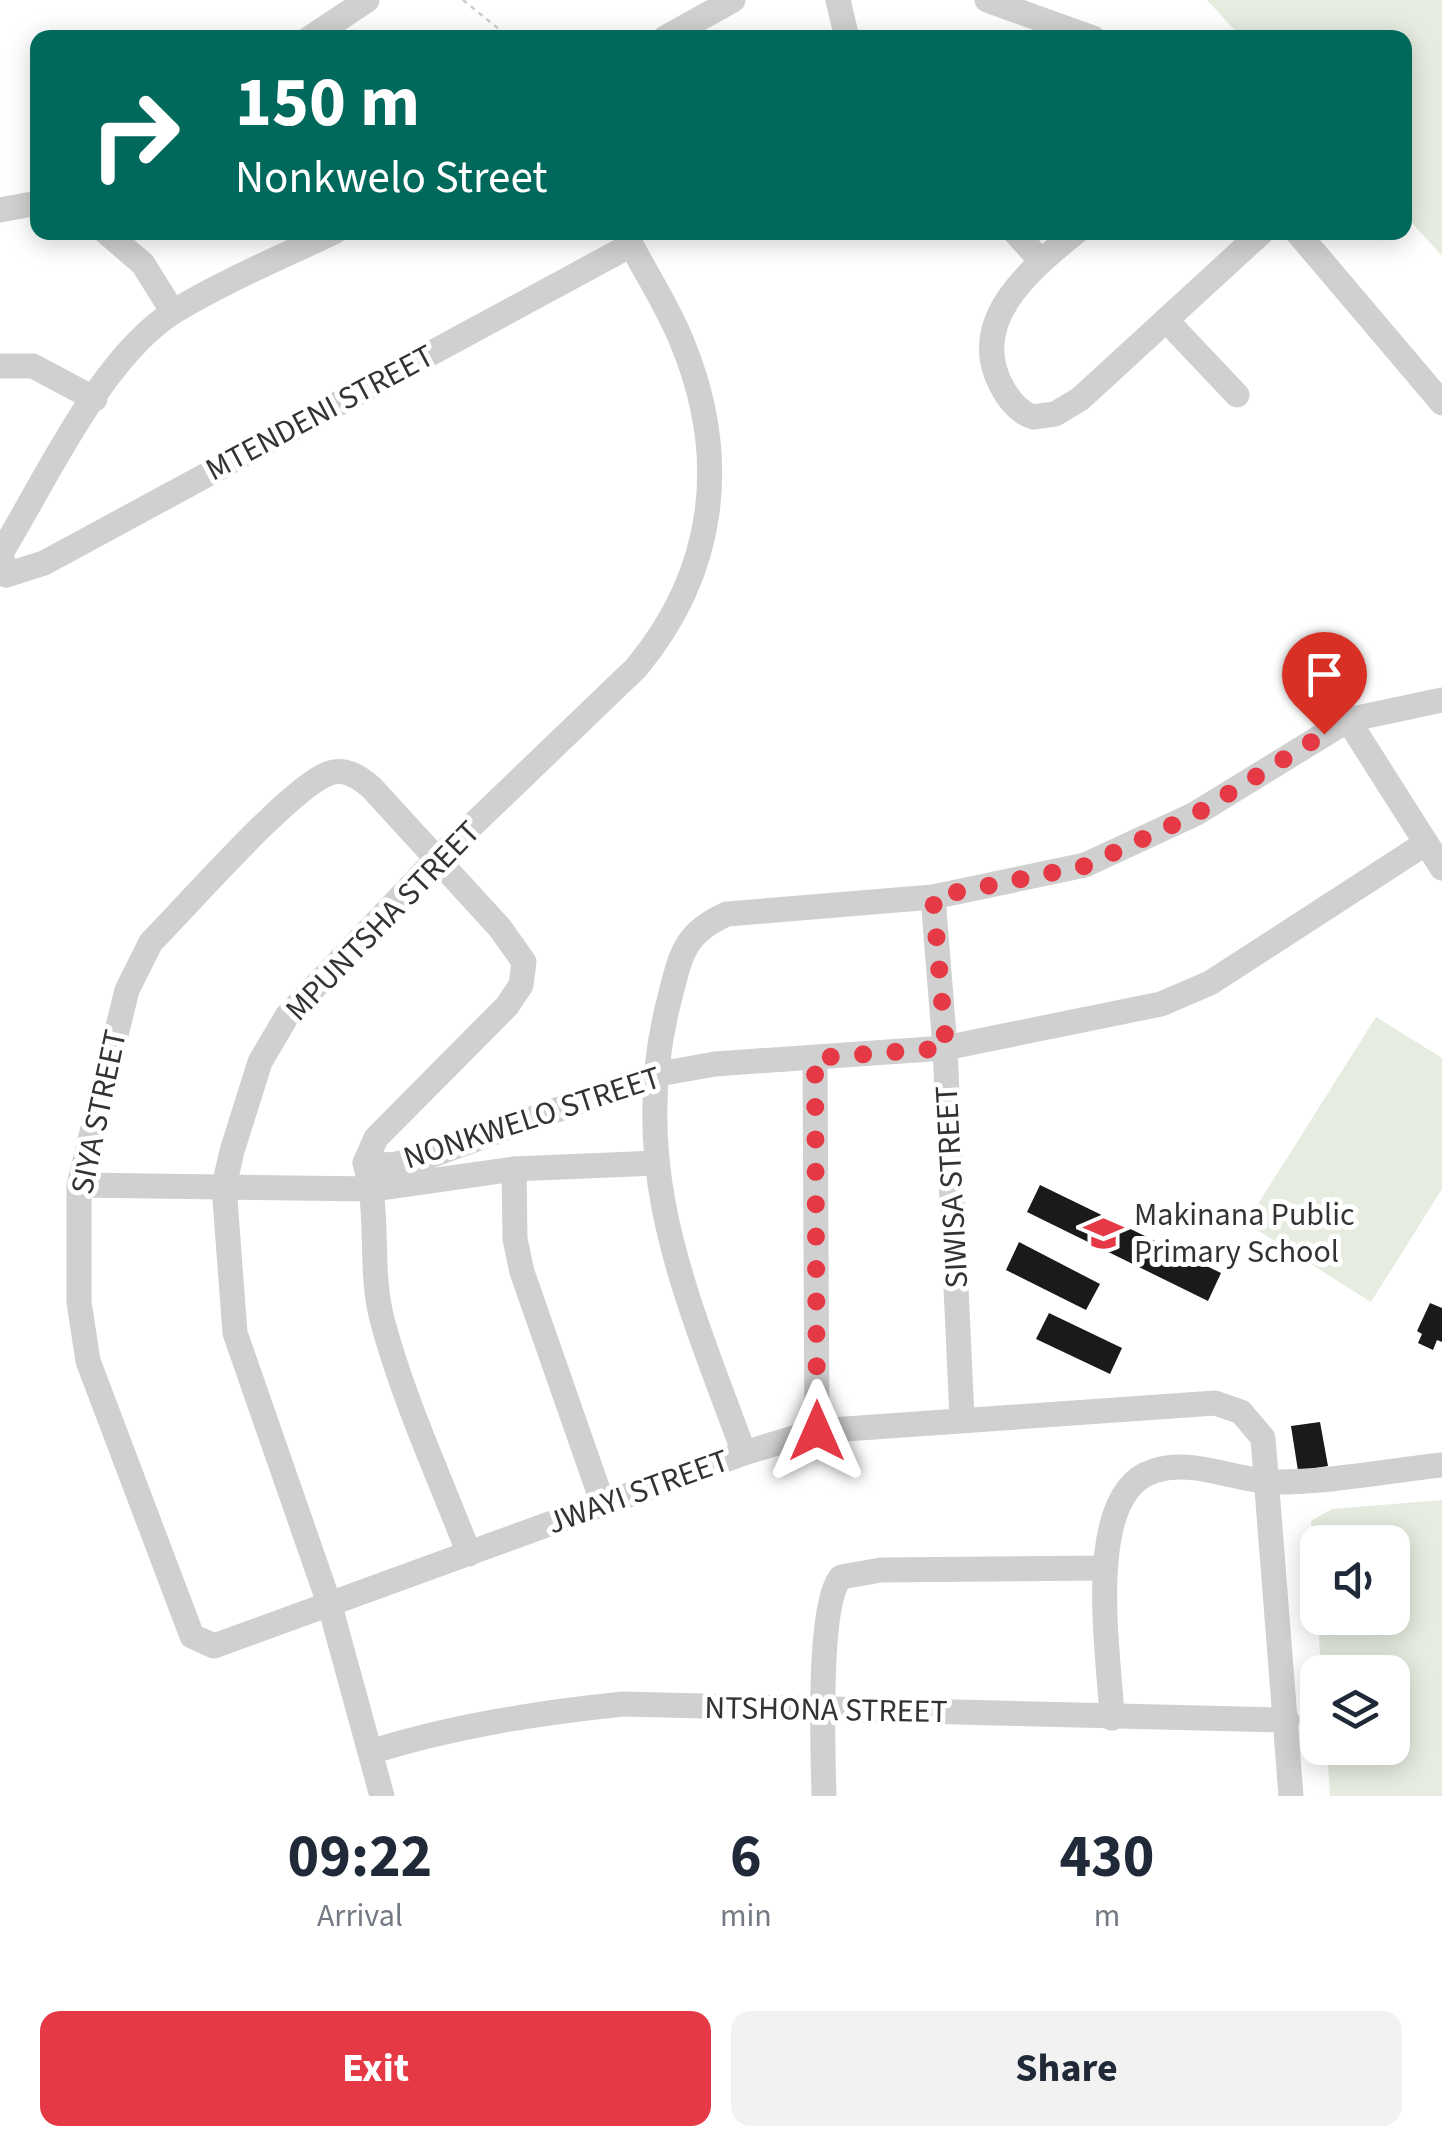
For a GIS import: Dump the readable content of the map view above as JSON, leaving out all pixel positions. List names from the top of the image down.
{
  "streets": {
    "street": [
      "MTENDENI STREET",
      "MPUNTSHA STREET",
      "SIYA STREET",
      "NONKWELO STREET",
      "SIWISA STREET",
      "JWAYI STREET",
      "NTSHONA STREET"
    ]
  },
  "crossings": [
    ["MPUNTSHA STREET", "SIYA STREET"],
    ["MPUNTSHA STREET", "NONKWELO STREET"],
    ["MPUNTSHA STREET", "JWAYI STREET"],
    ["MPUNTSHA STREET", "NTSHONA STREET"],
    ["SIYA STREET", "NONKWELO STREET"],
    ["SIYA STREET", "JWAYI STREET"],
    ["NONKWELO STREET", "SIWISA STREET"],
    ["SIWISA STREET", "JWAYI STREET"]
  ],
  "places": {
    "school or university": ["Makinana Public Primary School"]
  },
  "page": {
    "turn": ["150 m", "Nonkwelo Street"],
    "eta": [
      "09:22",
      "Arrival",
      "6",
      "min",
      "430",
      "m"
    ],
    "buttons": ["Exit", "Share"]
  }
}
